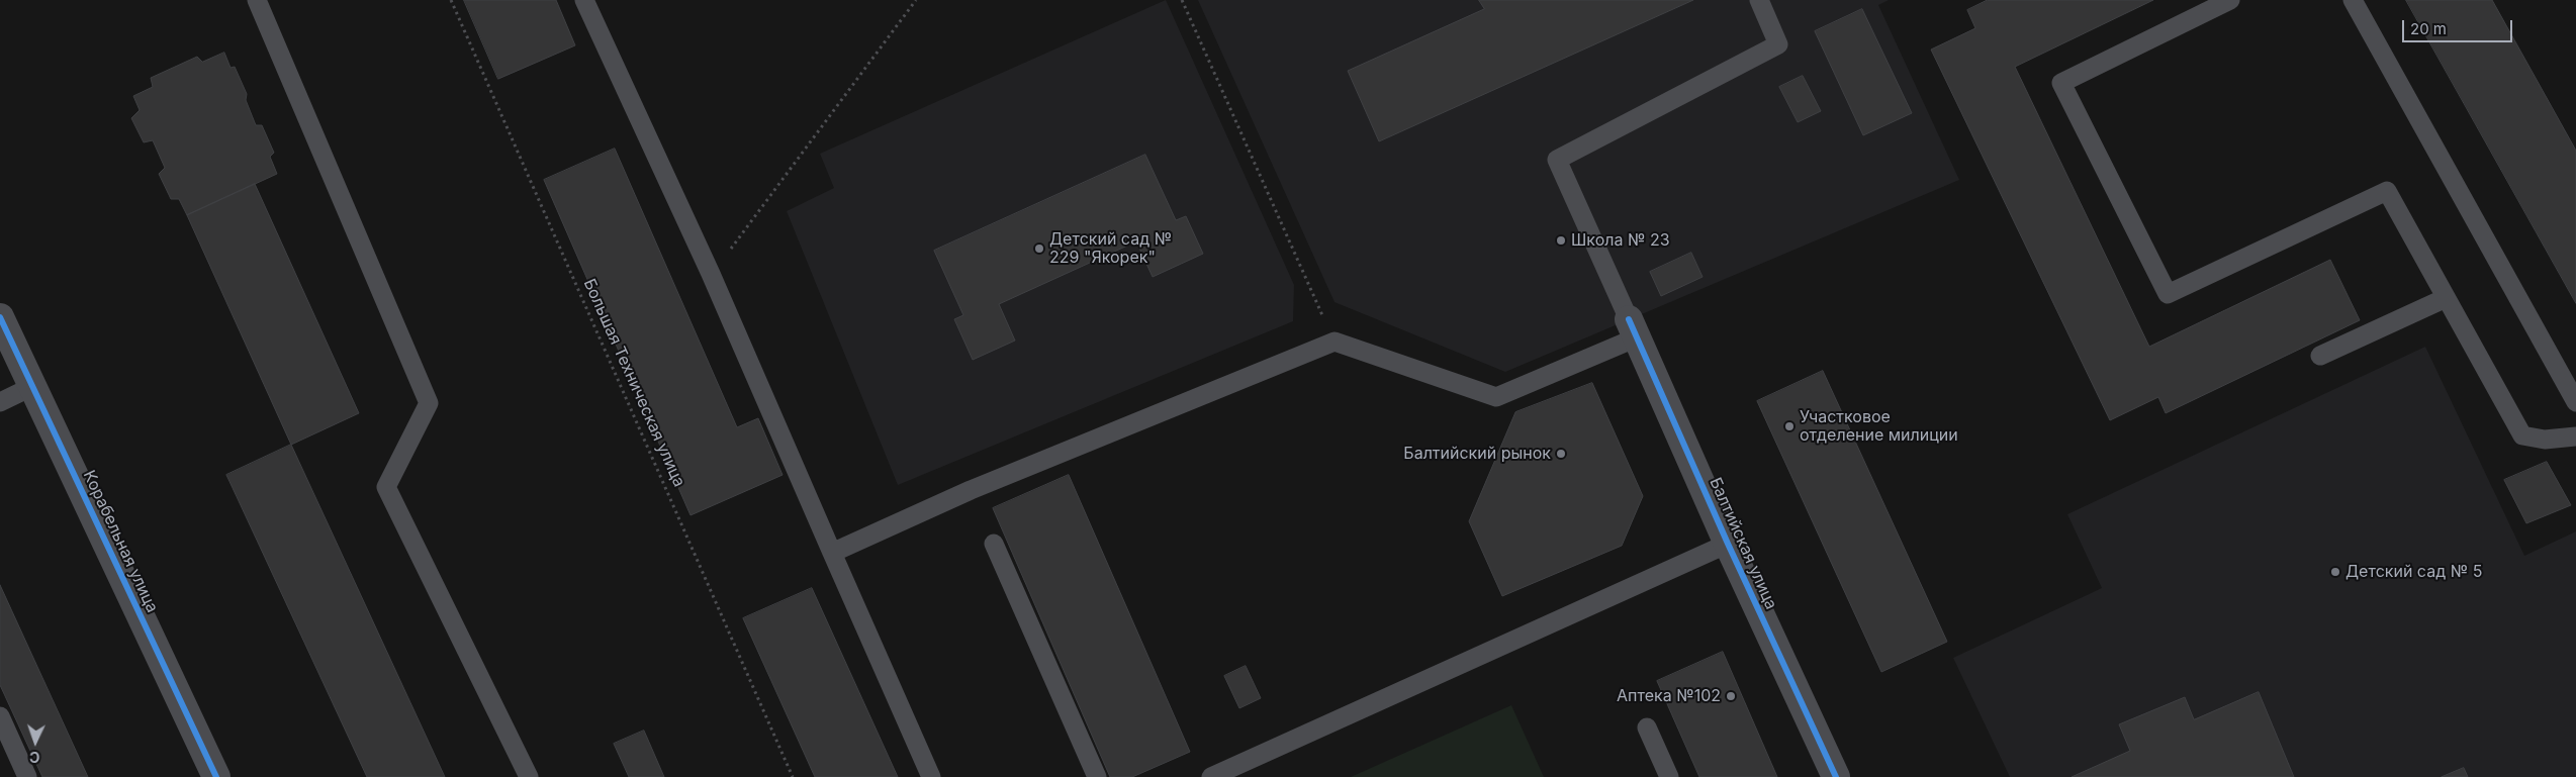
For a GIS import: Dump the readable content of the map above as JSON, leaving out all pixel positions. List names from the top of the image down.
{
  "streets": {
    "street": ["Корабельная улица", "Балтийская улица"],
    "path": ["Большая Техническая улица"]
  },
  "places": [
    "Школа № 23",
    "Детский сад № 229 \"Якорек\"",
    "Участковое отделение милиции",
    "Балтийский рынок",
    "Детский сад № 5",
    "Аптека №102"
  ],
  "scale_bar": "20 m",
  "north": "bottom"
}
